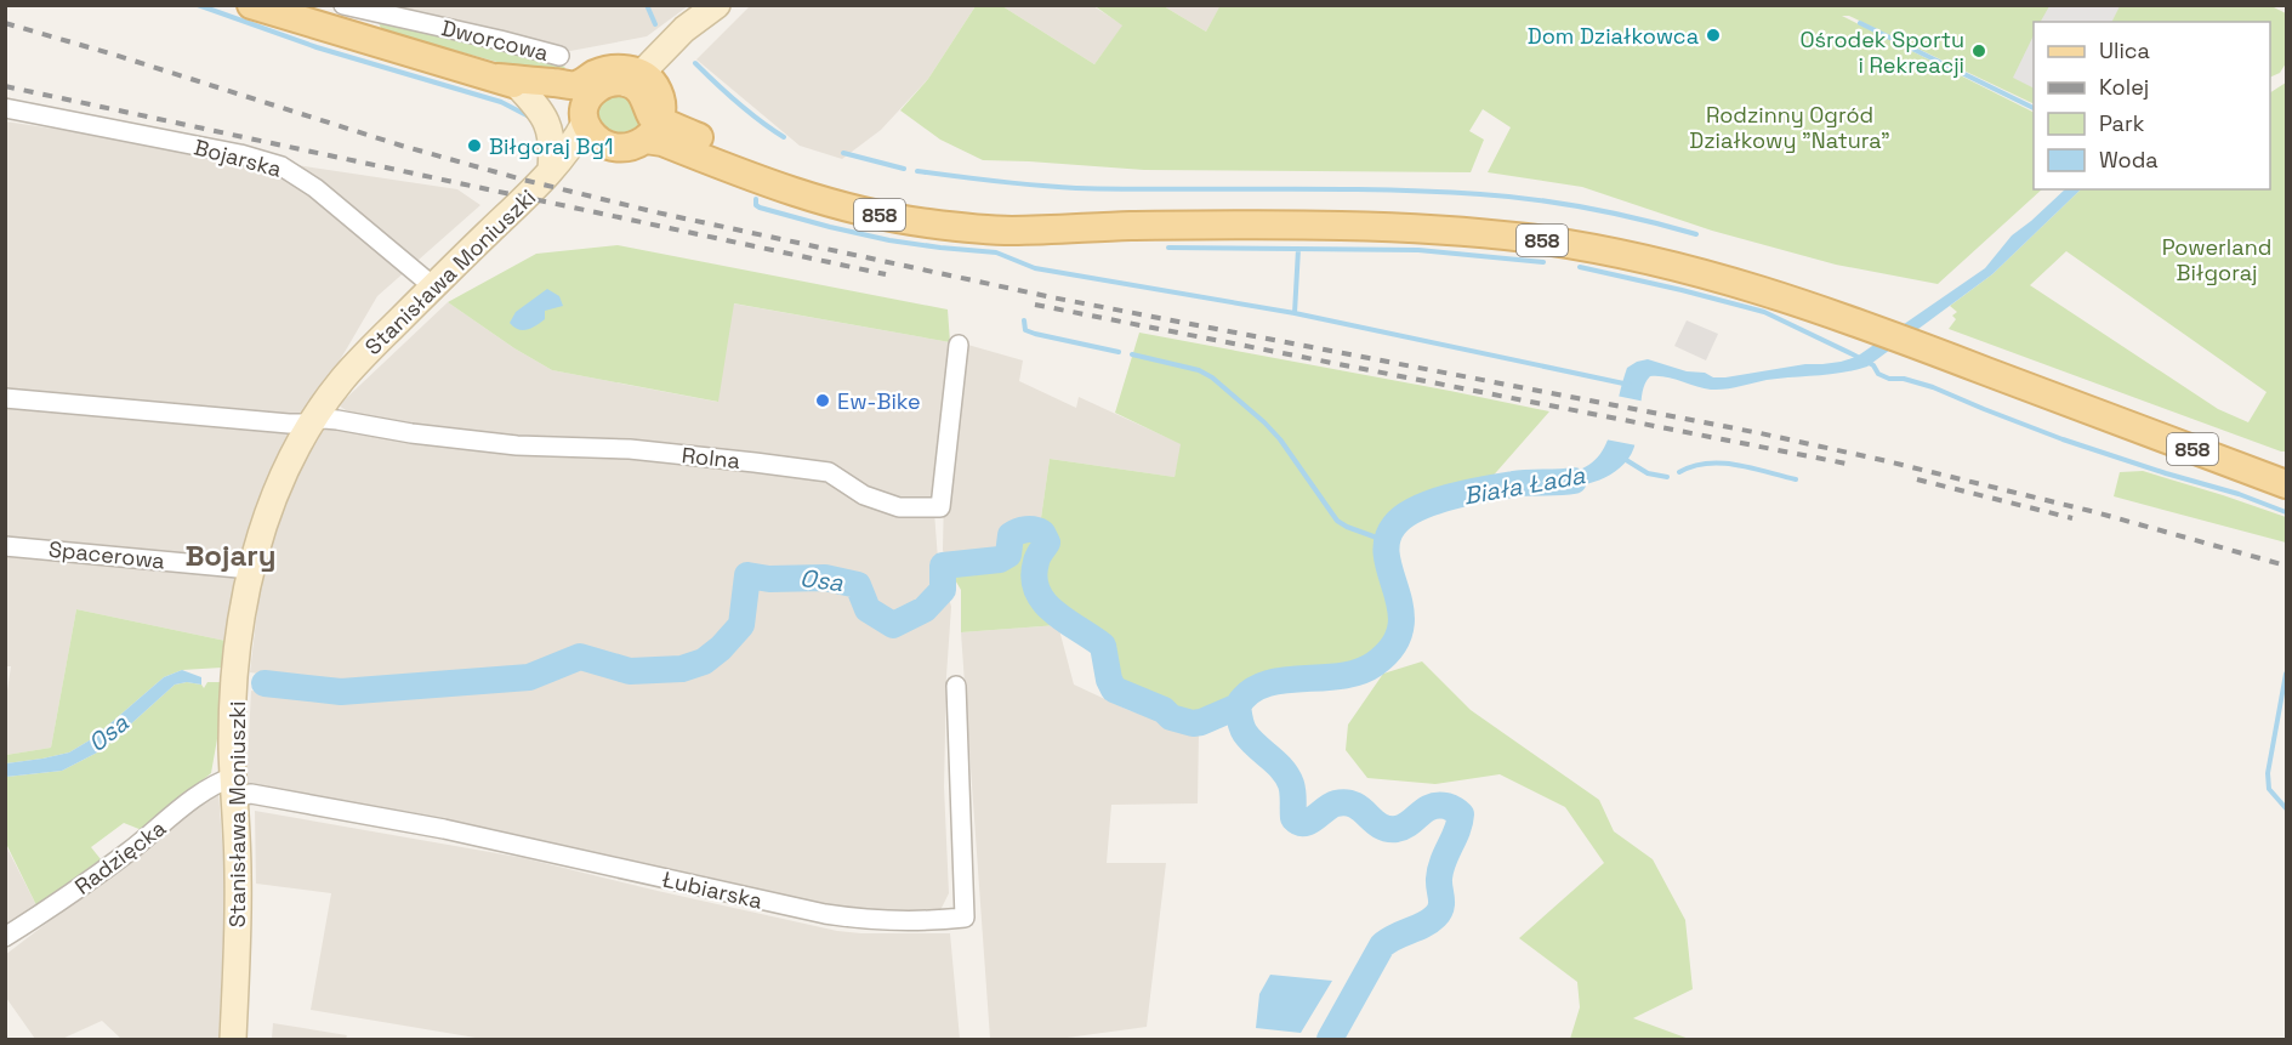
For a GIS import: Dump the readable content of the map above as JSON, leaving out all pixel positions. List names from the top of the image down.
{
  "streets": {
    "main road": ["858"],
    "street": [
      "Dworcowa",
      "Bojarska",
      "Stanisława Moniuszki",
      "Rolna",
      "Spacerowa",
      "Radzięcka",
      "Łubiarska"
    ]
  },
  "crossings": [
    ["Bojarska", "Stanisława Moniuszki"],
    ["858", "Stanisława Moniuszki"],
    ["Stanisława Moniuszki", "Rolna"],
    ["Stanisława Moniuszki", "Spacerowa"],
    ["Stanisława Moniuszki", "Radzięcka"],
    ["Stanisława Moniuszki", "Łubiarska"],
    ["Radzięcka", "Łubiarska"]
  ],
  "districts": ["Bojary"],
  "water": ["Biała Łada", "Osa"],
  "parks": ["Rodzinny Ogród Działkowy \"Natura\"", "Powerland Biłgoraj"],
  "places": [
    "Dom Działkowca",
    "Ośrodek Sportu i Rekreacji",
    "Biłgoraj Bg1",
    "Ew-Bike"
  ],
  "legend": [
    "Ulica",
    "Kolej",
    "Park",
    "Woda"
  ]
}
